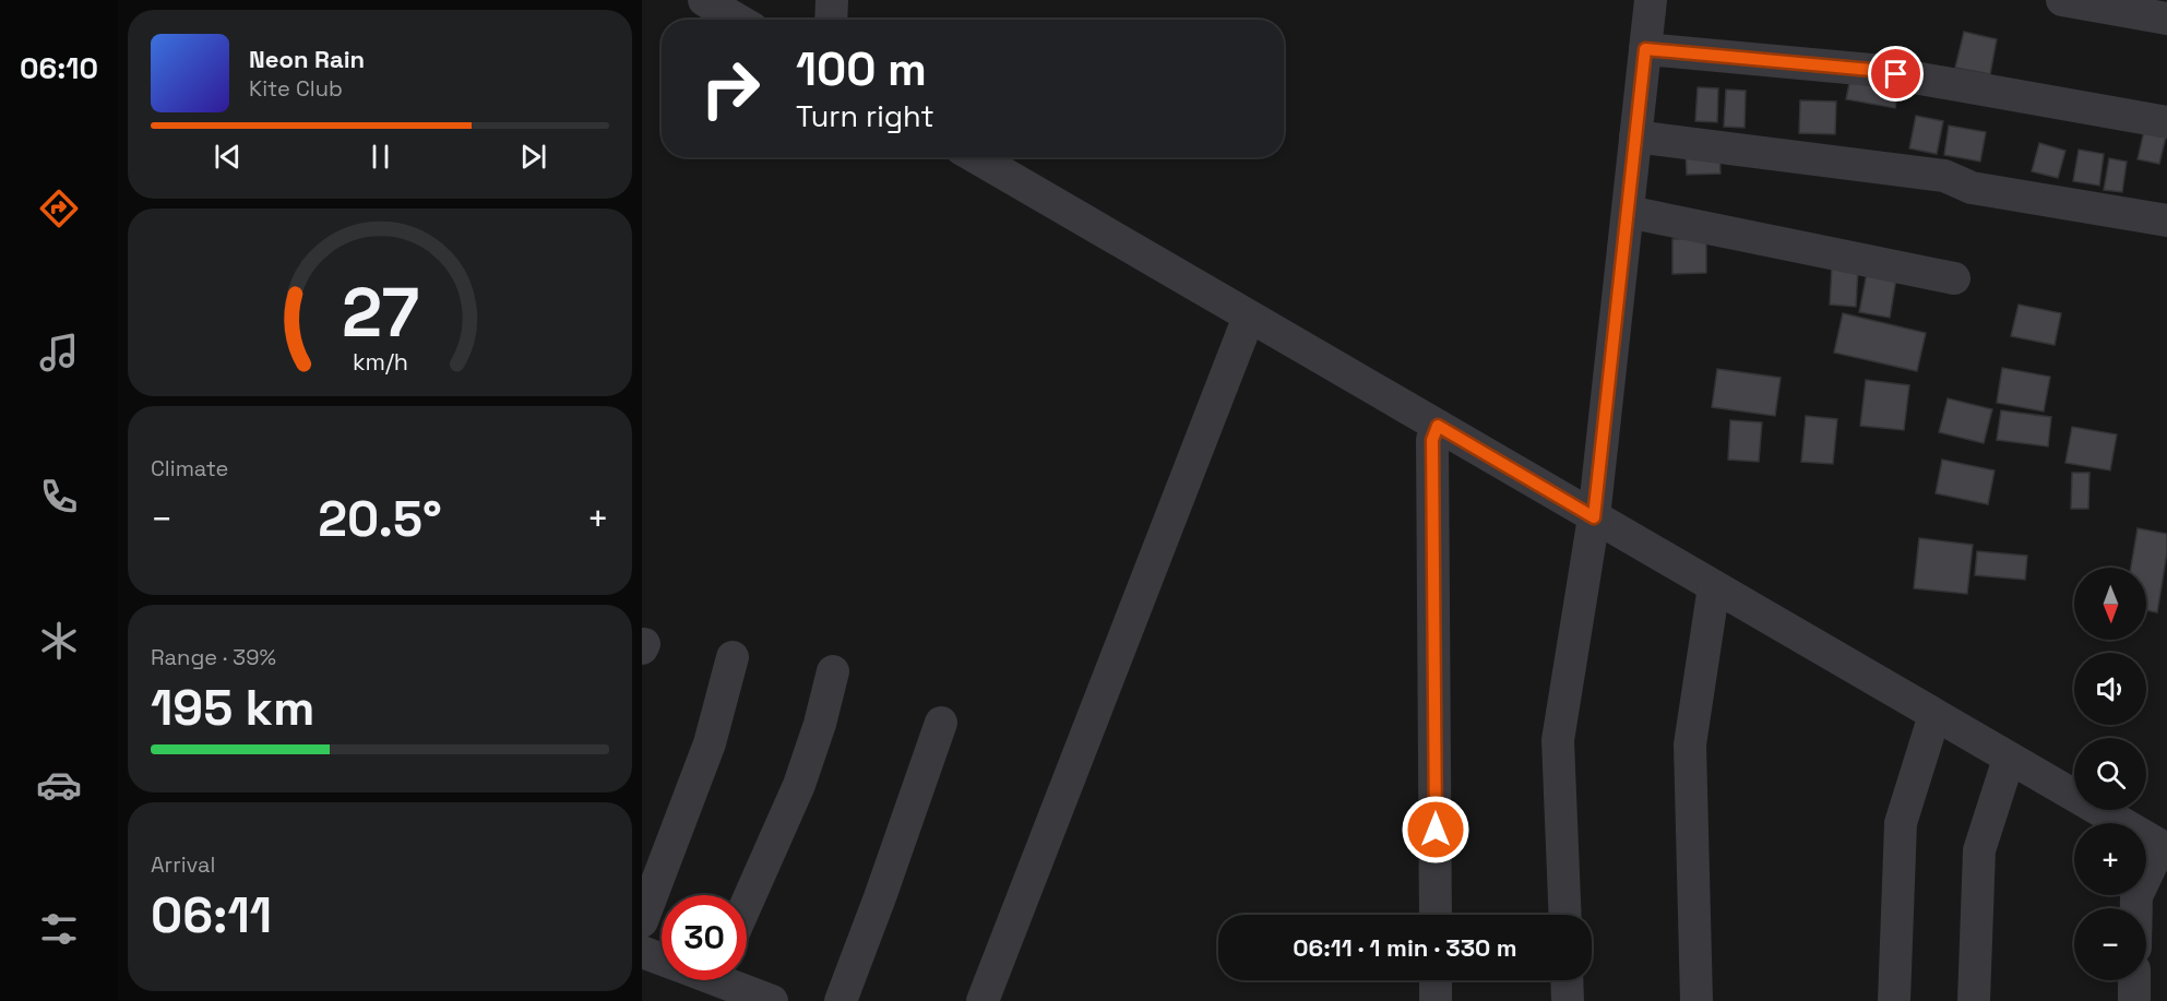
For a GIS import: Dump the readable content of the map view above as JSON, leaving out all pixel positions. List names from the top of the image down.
{
  "north": "bottom",
  "page": {
    "tabs": "06:10",
    "turn": ["100 m", "Turn right"],
    "song": ["Neon Rain", "Kite Club"],
    "tile": [
      "Climate",
      ["Range · 39%", "195 km"],
      ["Arrival", "06:11"]
    ],
    "heat": ["−", "20.5°", "+"],
    "map_buttons": ["+", "−"],
    "limit": "30",
    "trip": "06:11 · 1 min · 330 m",
    "gauge": ["27", "km/h"]
  }
}
